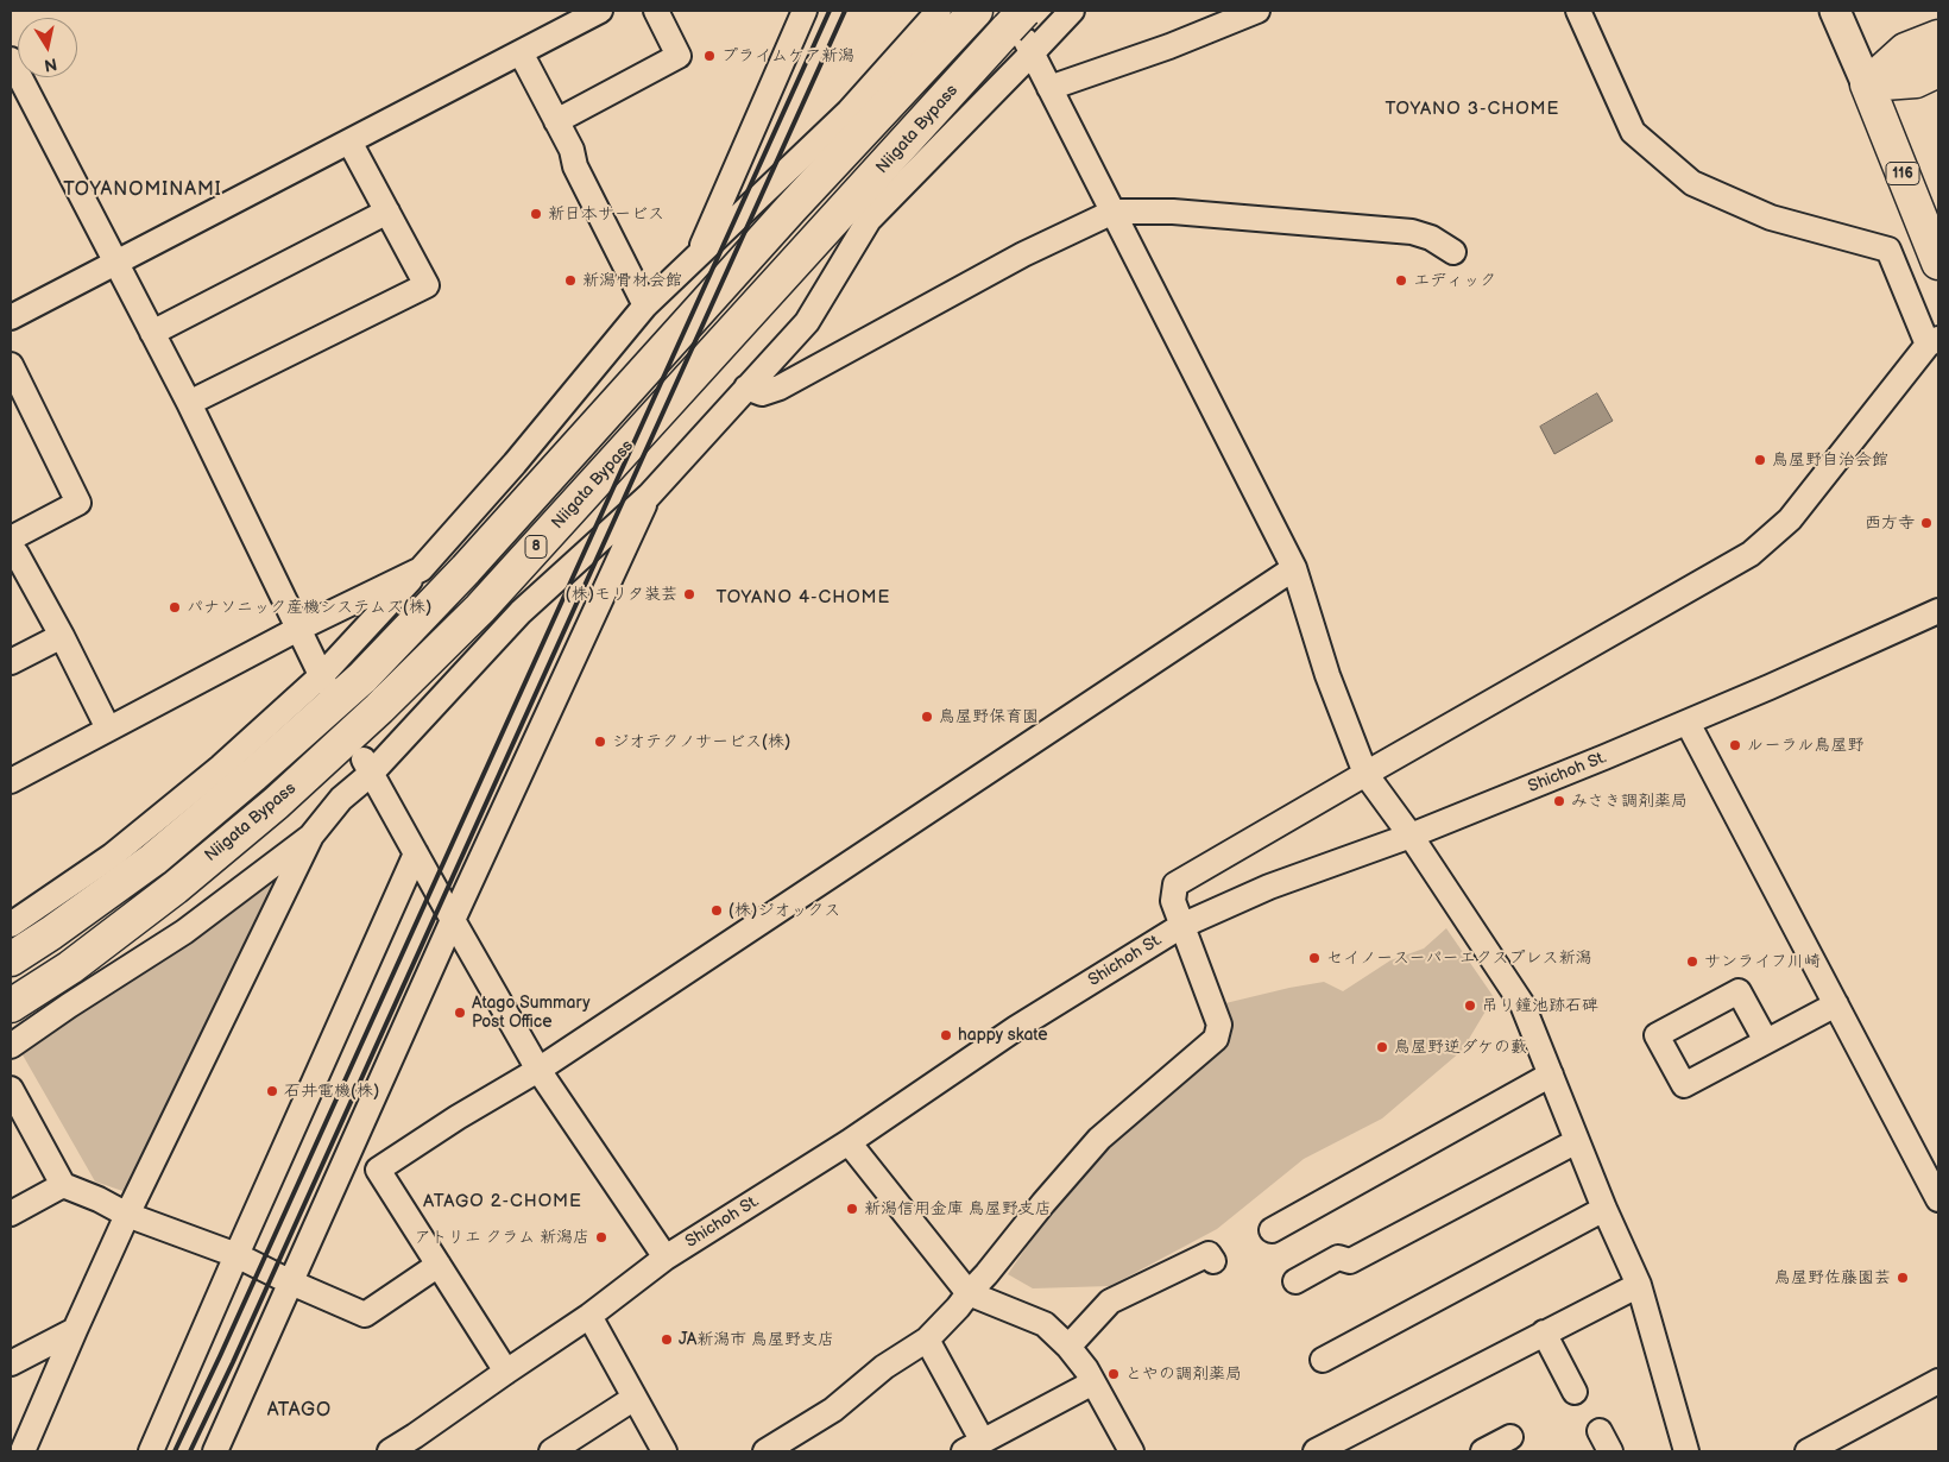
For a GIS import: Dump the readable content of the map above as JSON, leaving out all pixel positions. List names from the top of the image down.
{
  "streets": {
    "highway": ["Niigata Bypass", "116", "8"],
    "street": ["Shichoh St."]
  },
  "districts": [
    "TOYANO 3-CHOME",
    "TOYANOMINAMI",
    "TOYANO 4-CHOME",
    "ATAGO 2-CHOME",
    "ATAGO"
  ],
  "places": [
    "プライムケア新潟",
    "新日本サービス",
    "新潟骨材会館",
    "エディック",
    "鳥屋野自治会館",
    "西方寺",
    "(株)モリタ装芸",
    "パナソニック産機システムズ(株)",
    "鳥屋野保育園",
    "ジオテクノサービス(株)",
    "ルーラル鳥屋野",
    "みさき調剤薬局",
    "(株)ジオックス",
    "セイノースーパーエクスプレス新潟",
    "サンライフ川崎",
    "吊り鐘池跡石碑",
    "Atago Summary Post Office",
    "happy skate",
    "鳥屋野逆ダケの藪",
    "石井電機(株)",
    "新潟信用金庫 鳥屋野支店",
    "アトリエ クラム 新潟店",
    "鳥屋野佐藤園芸",
    "JA新潟市 鳥屋野支店",
    "とやの調剤薬局"
  ],
  "north": "bottom"
}
